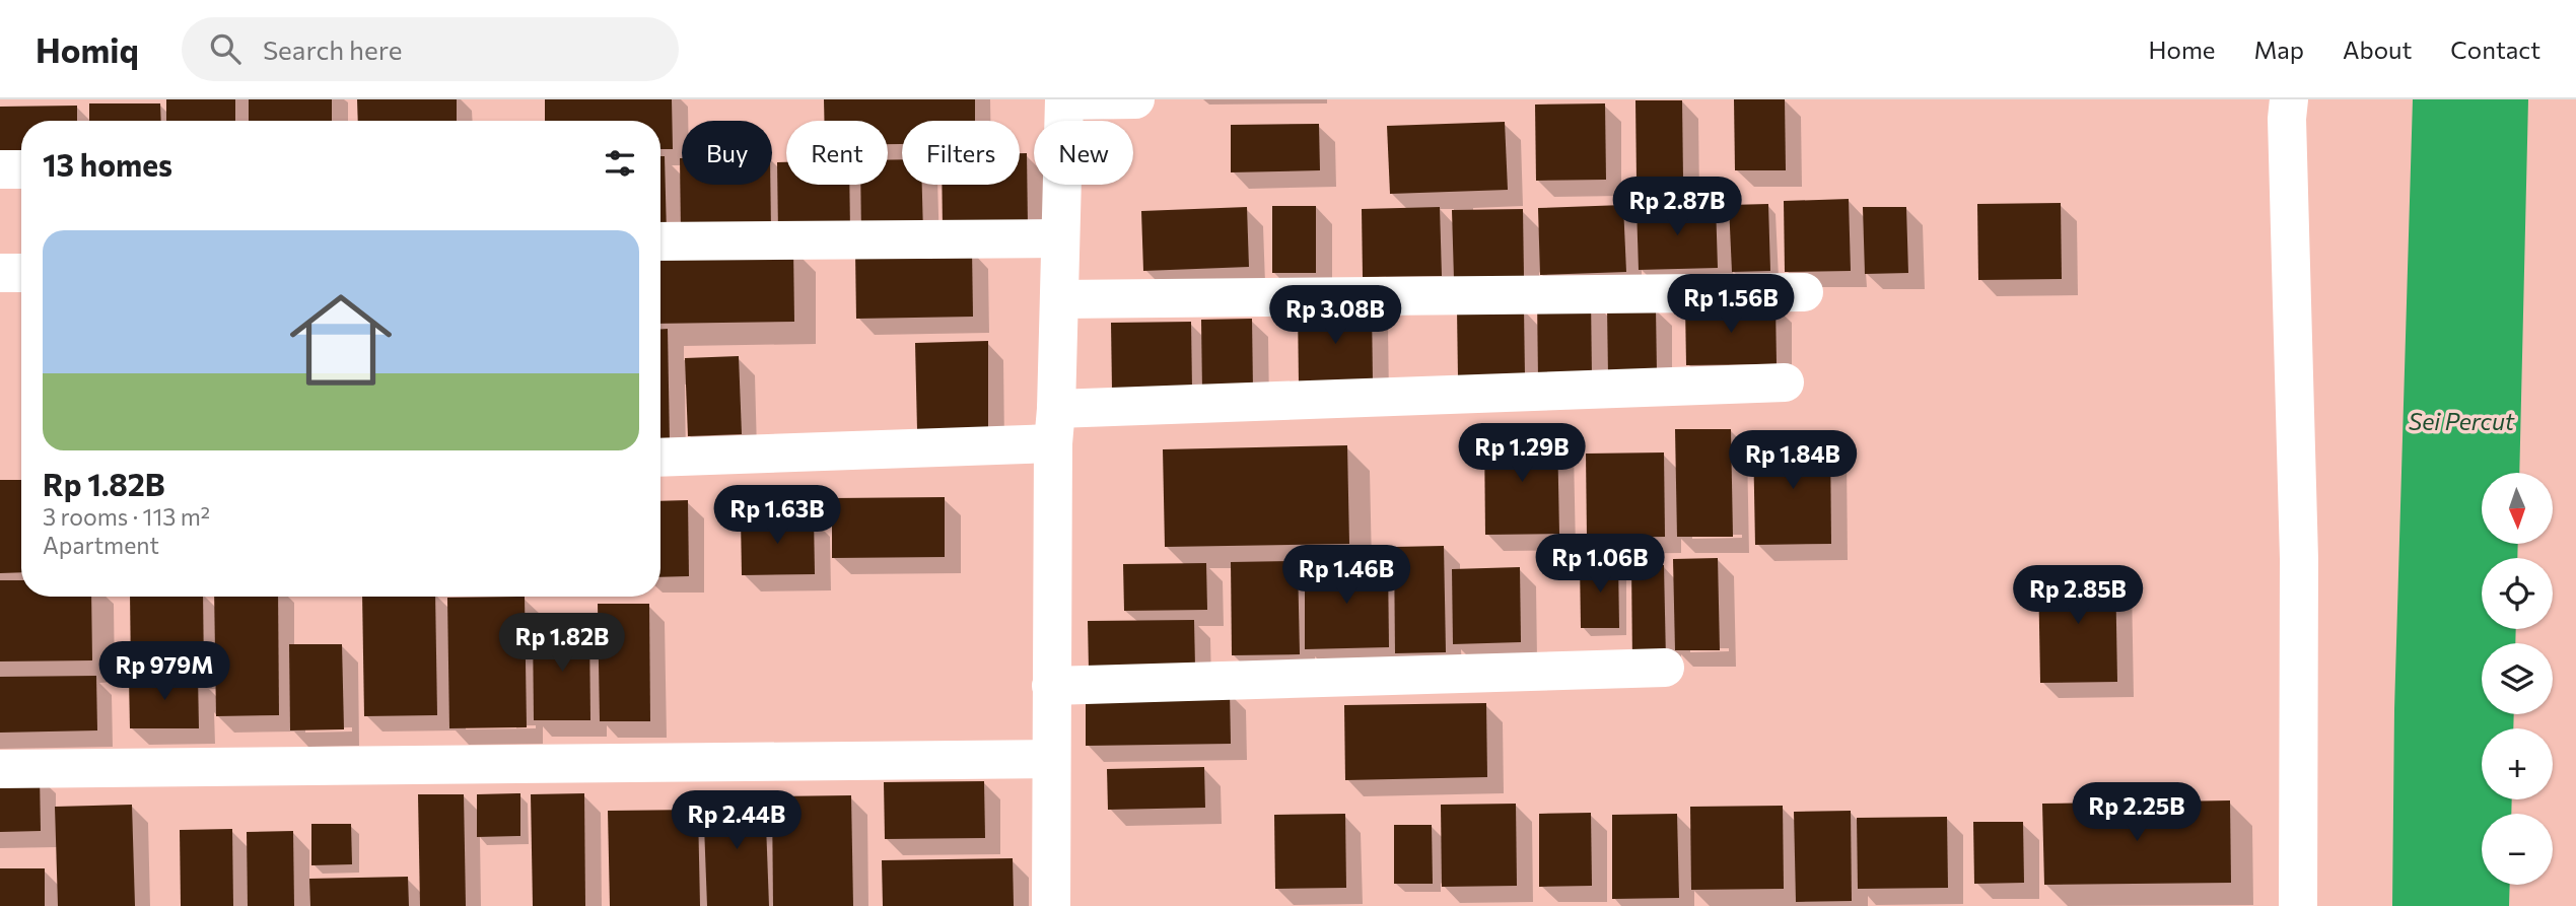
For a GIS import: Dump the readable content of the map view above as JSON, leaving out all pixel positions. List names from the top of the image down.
{
  "water": ["Sei Percut"],
  "north": "bottom",
  "page": {
    "header": "Homiq",
    "search": "Search here",
    "nav": [
      "Home",
      "Map",
      "About",
      "Contact"
    ],
    "chip": [
      "Buy",
      "Rent",
      "Filters",
      "New"
    ],
    "heading": "13 homes",
    "price": [
      "Rp 2.87B",
      "Rp 1.56B",
      "Rp 3.08B",
      "Rp 1.29B",
      "Rp 1.84B",
      "Rp 1.63B",
      "Rp 1.06B",
      "Rp 1.46B",
      "Rp 2.85B",
      "Rp 1.82B",
      "Rp 979M",
      "Rp 2.25B",
      "Rp 2.44B"
    ],
    "list": [
      {
        "name": "Rp 1.82B",
        "note": "3 rooms · 113 m² · Apartment"
      }
    ],
    "map_buttons": ["+", "−"]
  }
}
